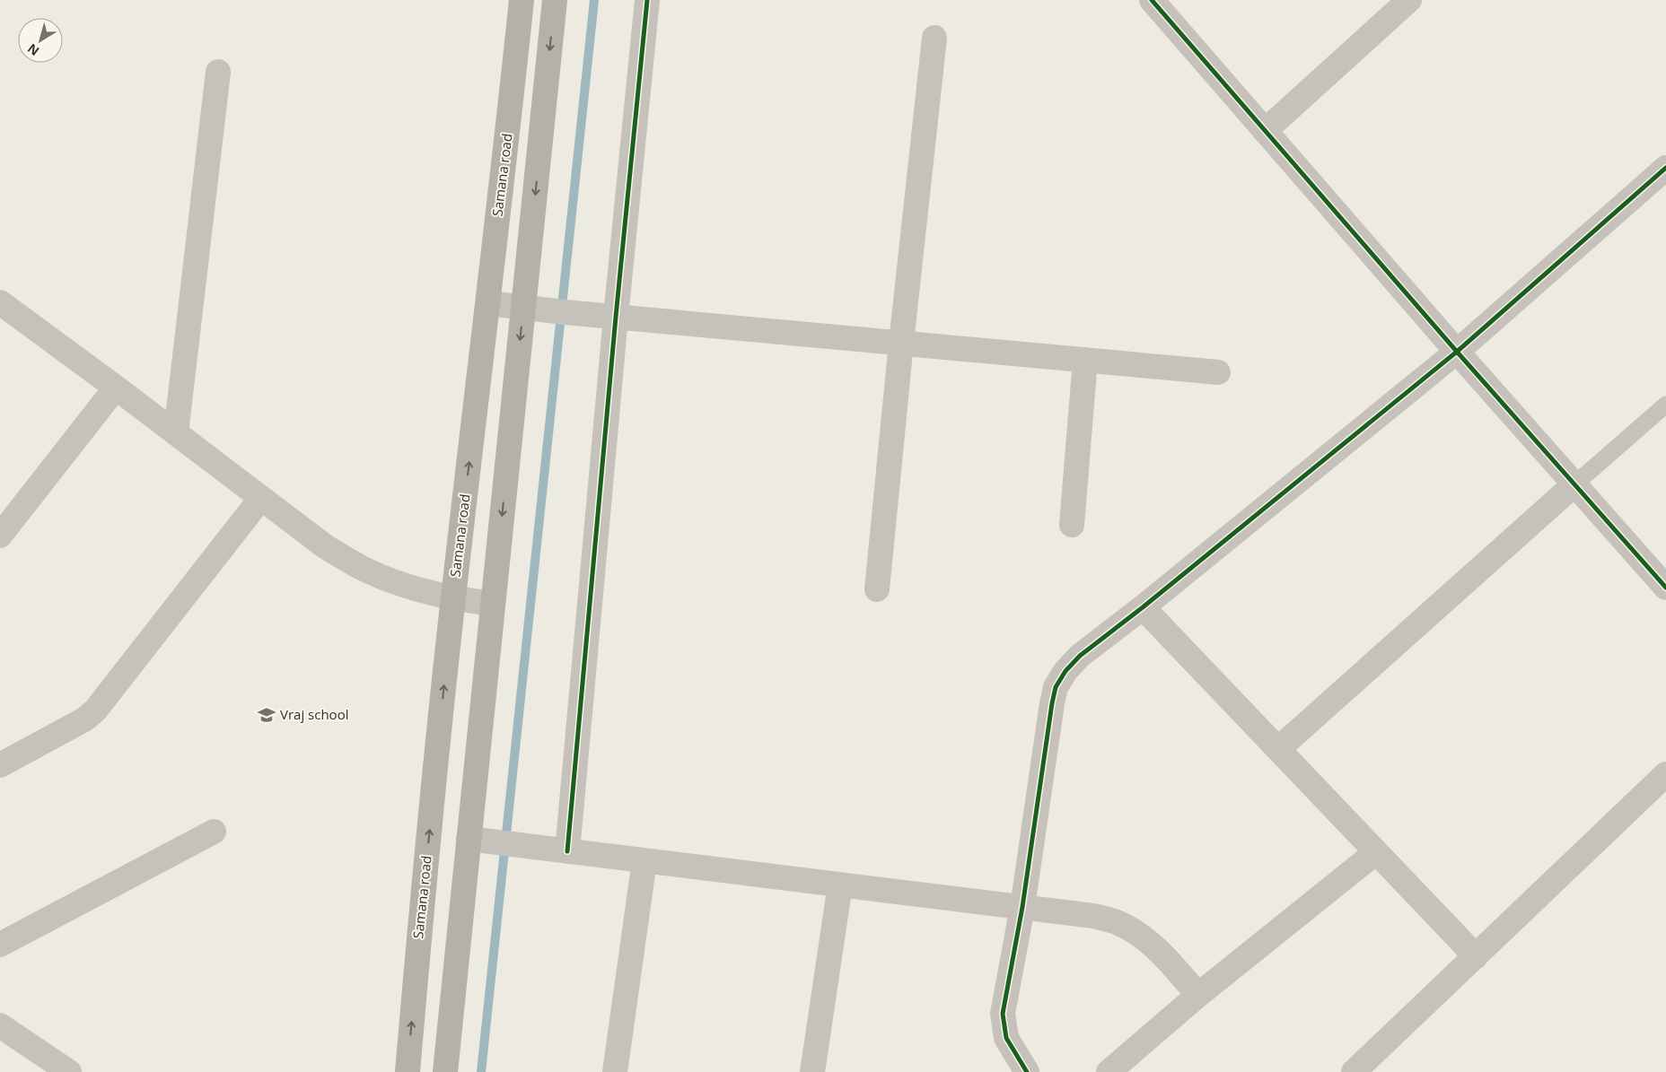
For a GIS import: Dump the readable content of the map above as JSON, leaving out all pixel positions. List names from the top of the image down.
{
  "streets": {
    "main road": ["Samana road"]
  },
  "places": {
    "school or university": ["Vraj school"]
  },
  "north": "bottom left"
}
